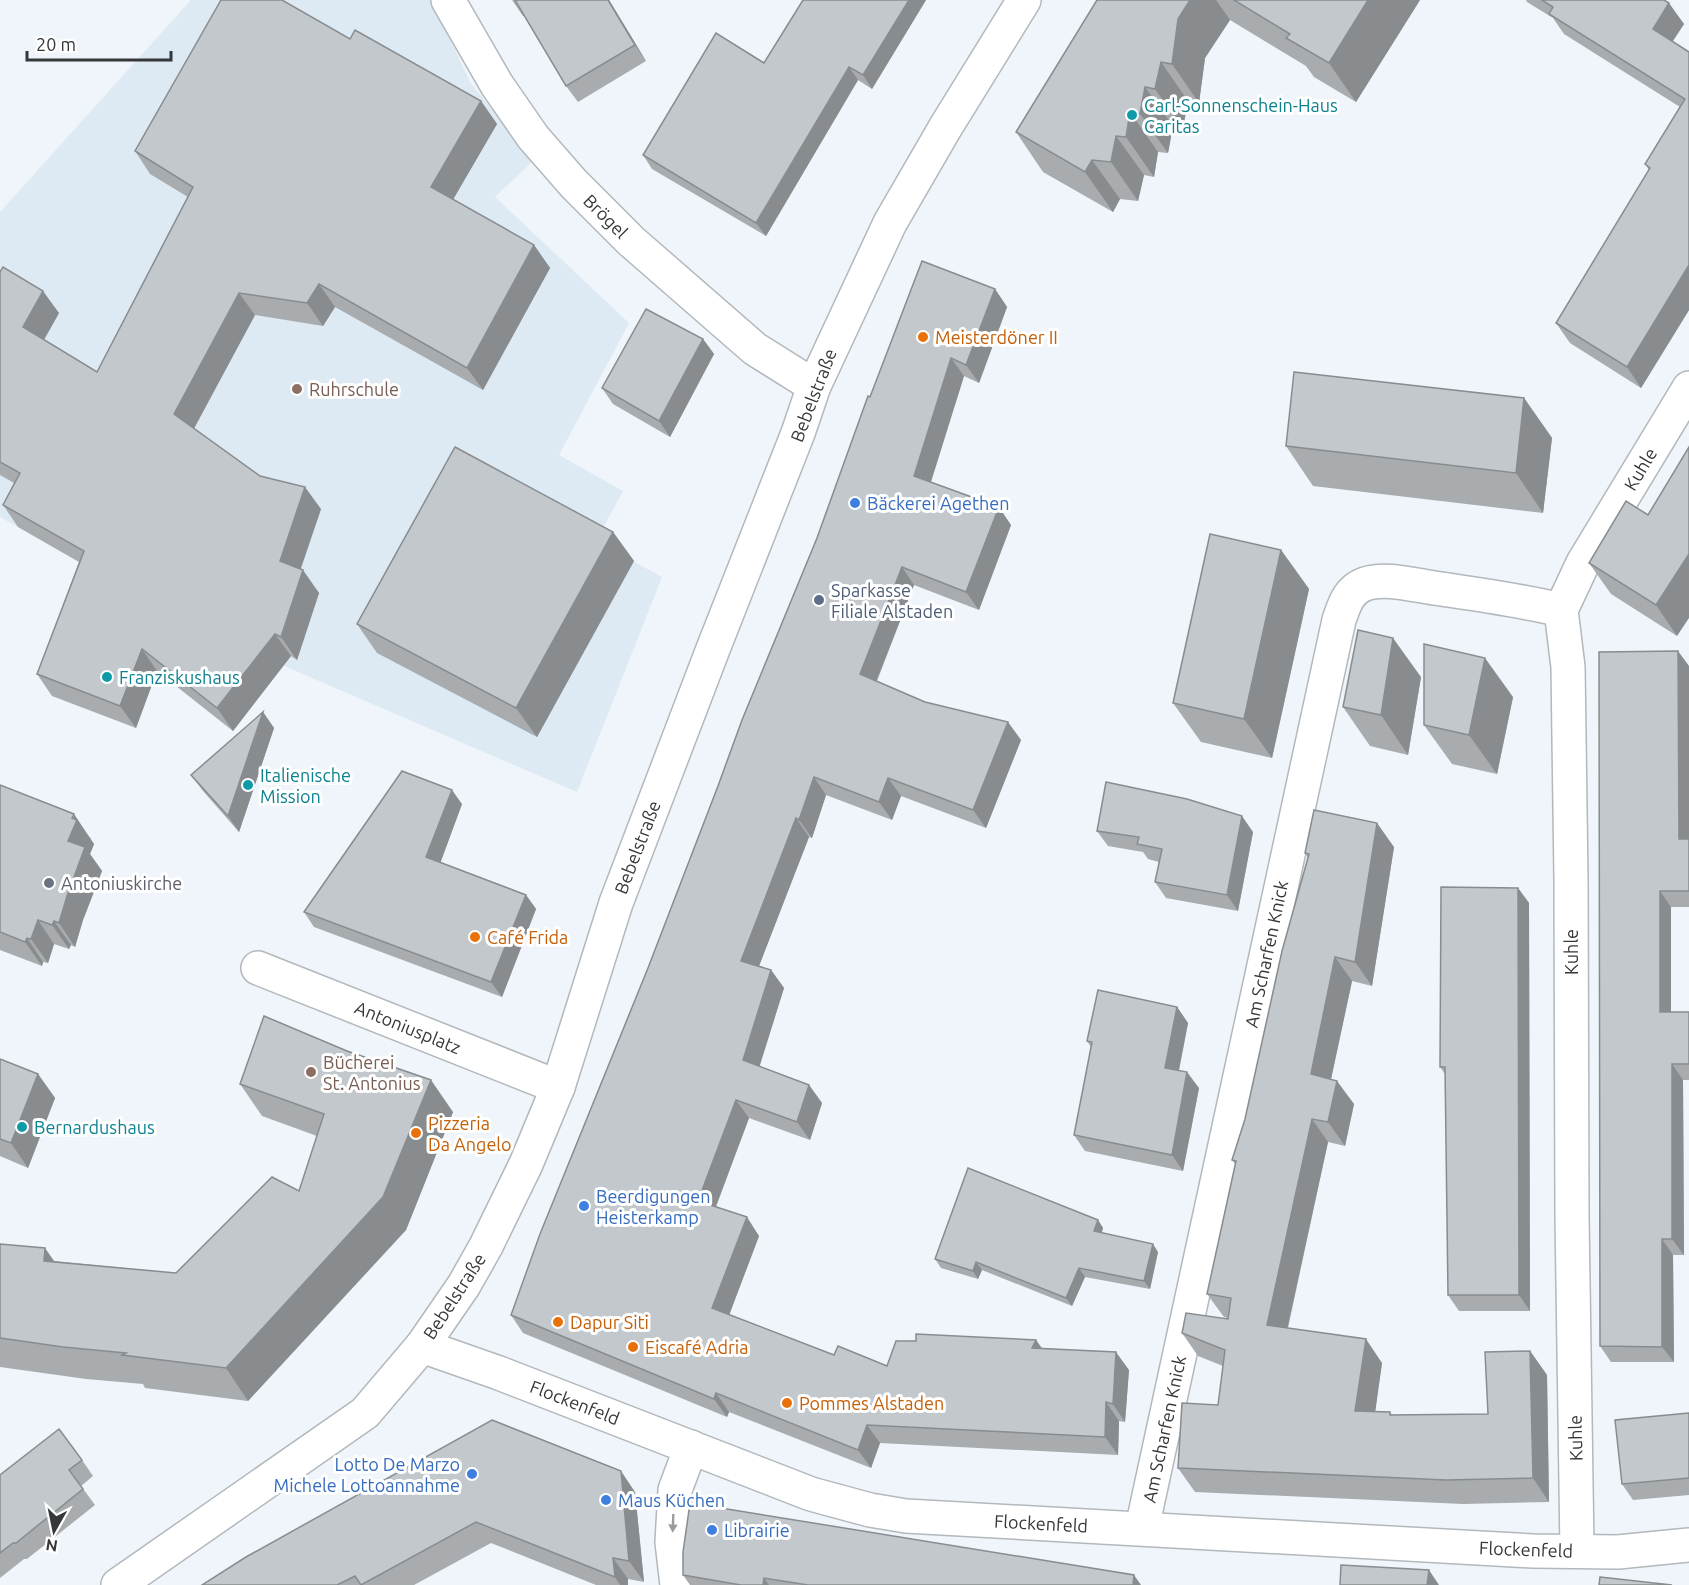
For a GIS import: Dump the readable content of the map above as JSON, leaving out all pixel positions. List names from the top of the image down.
{
  "streets": {
    "street": [
      "Brögel",
      "Bebelstraße",
      "Kuhle",
      "Am Scharfen Knick",
      "Antoniusplatz",
      "Flockenfeld"
    ]
  },
  "crossings": [
    ["Brögel", "Bebelstraße"],
    ["Bebelstraße", "Antoniusplatz"],
    ["Bebelstraße", "Flockenfeld"],
    ["Kuhle", "Am Scharfen Knick"],
    ["Kuhle", "Flockenfeld"],
    ["Am Scharfen Knick", "Flockenfeld"]
  ],
  "places": [
    "Carl-Sonnenschein-Haus Caritas",
    "Meisterdöner II",
    "Ruhrschule",
    "Bäckerei Agethen",
    "Sparkasse Filiale Alstaden",
    "Franziskushaus",
    "Italienische Mission",
    "Antoniuskirche",
    "Café Frida",
    "Bücherei St. Antonius",
    "Bernardushaus",
    "Pizzeria Da Angelo",
    "Beerdigungen Heisterkamp",
    "Dapur Siti",
    "Eiscafé Adria",
    "Pommes Alstaden",
    "Lotto De Marzo Michele Lottoannahme",
    "Maus Küchen",
    "Librairie"
  ],
  "scale_bar": "20 m",
  "north": "bottom"
}
